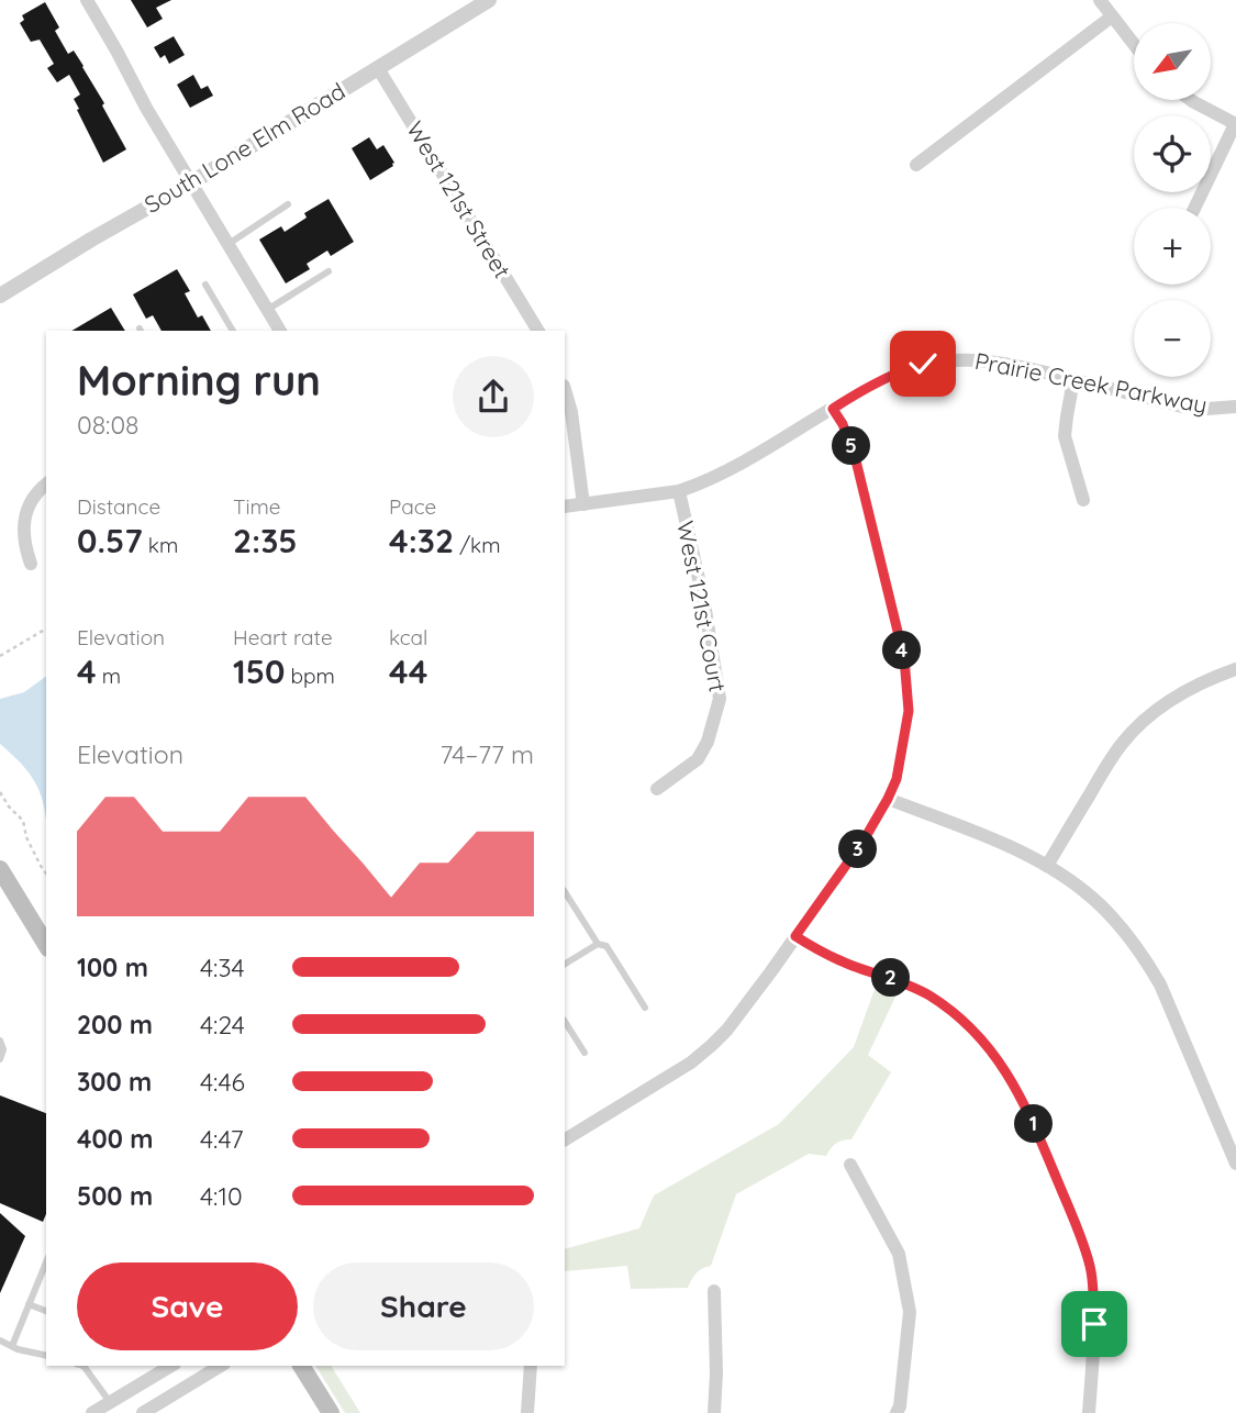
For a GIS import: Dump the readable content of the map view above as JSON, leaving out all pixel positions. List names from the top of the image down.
{
  "streets": {
    "street": [
      "South Lone Elm Road",
      "West 121st Street",
      "Prairie Creek Parkway",
      "West 121st Court"
    ]
  },
  "crossings": [
    ["South Lone Elm Road", "West 121st Street"],
    ["Prairie Creek Parkway", "West 121st Court"]
  ],
  "north": "bottom left",
  "page": {
    "map_buttons": ["+", "−"],
    "heading": ["Morning run", "08:08"],
    "pins": [
      "5",
      "4",
      "3",
      "2",
      "1"
    ],
    "stats": [
      ["Distance", "0.57 km"],
      ["Time", "2:35"],
      ["Pace", "4:32 /km"],
      ["Elevation", "4 m"],
      ["Heart rate", "150 bpm"],
      ["kcal", "44"]
    ],
    "chart": ["Elevation", "74–77 m"],
    "list": [
      {
        "name": "100 m",
        "note": "4:34"
      },
      {
        "name": "200 m",
        "note": "4:24"
      },
      {
        "name": "300 m",
        "note": "4:46"
      },
      {
        "name": "400 m",
        "note": "4:47"
      },
      {
        "name": "500 m",
        "note": "4:10"
      }
    ],
    "buttons": ["Save", "Share"]
  }
}
